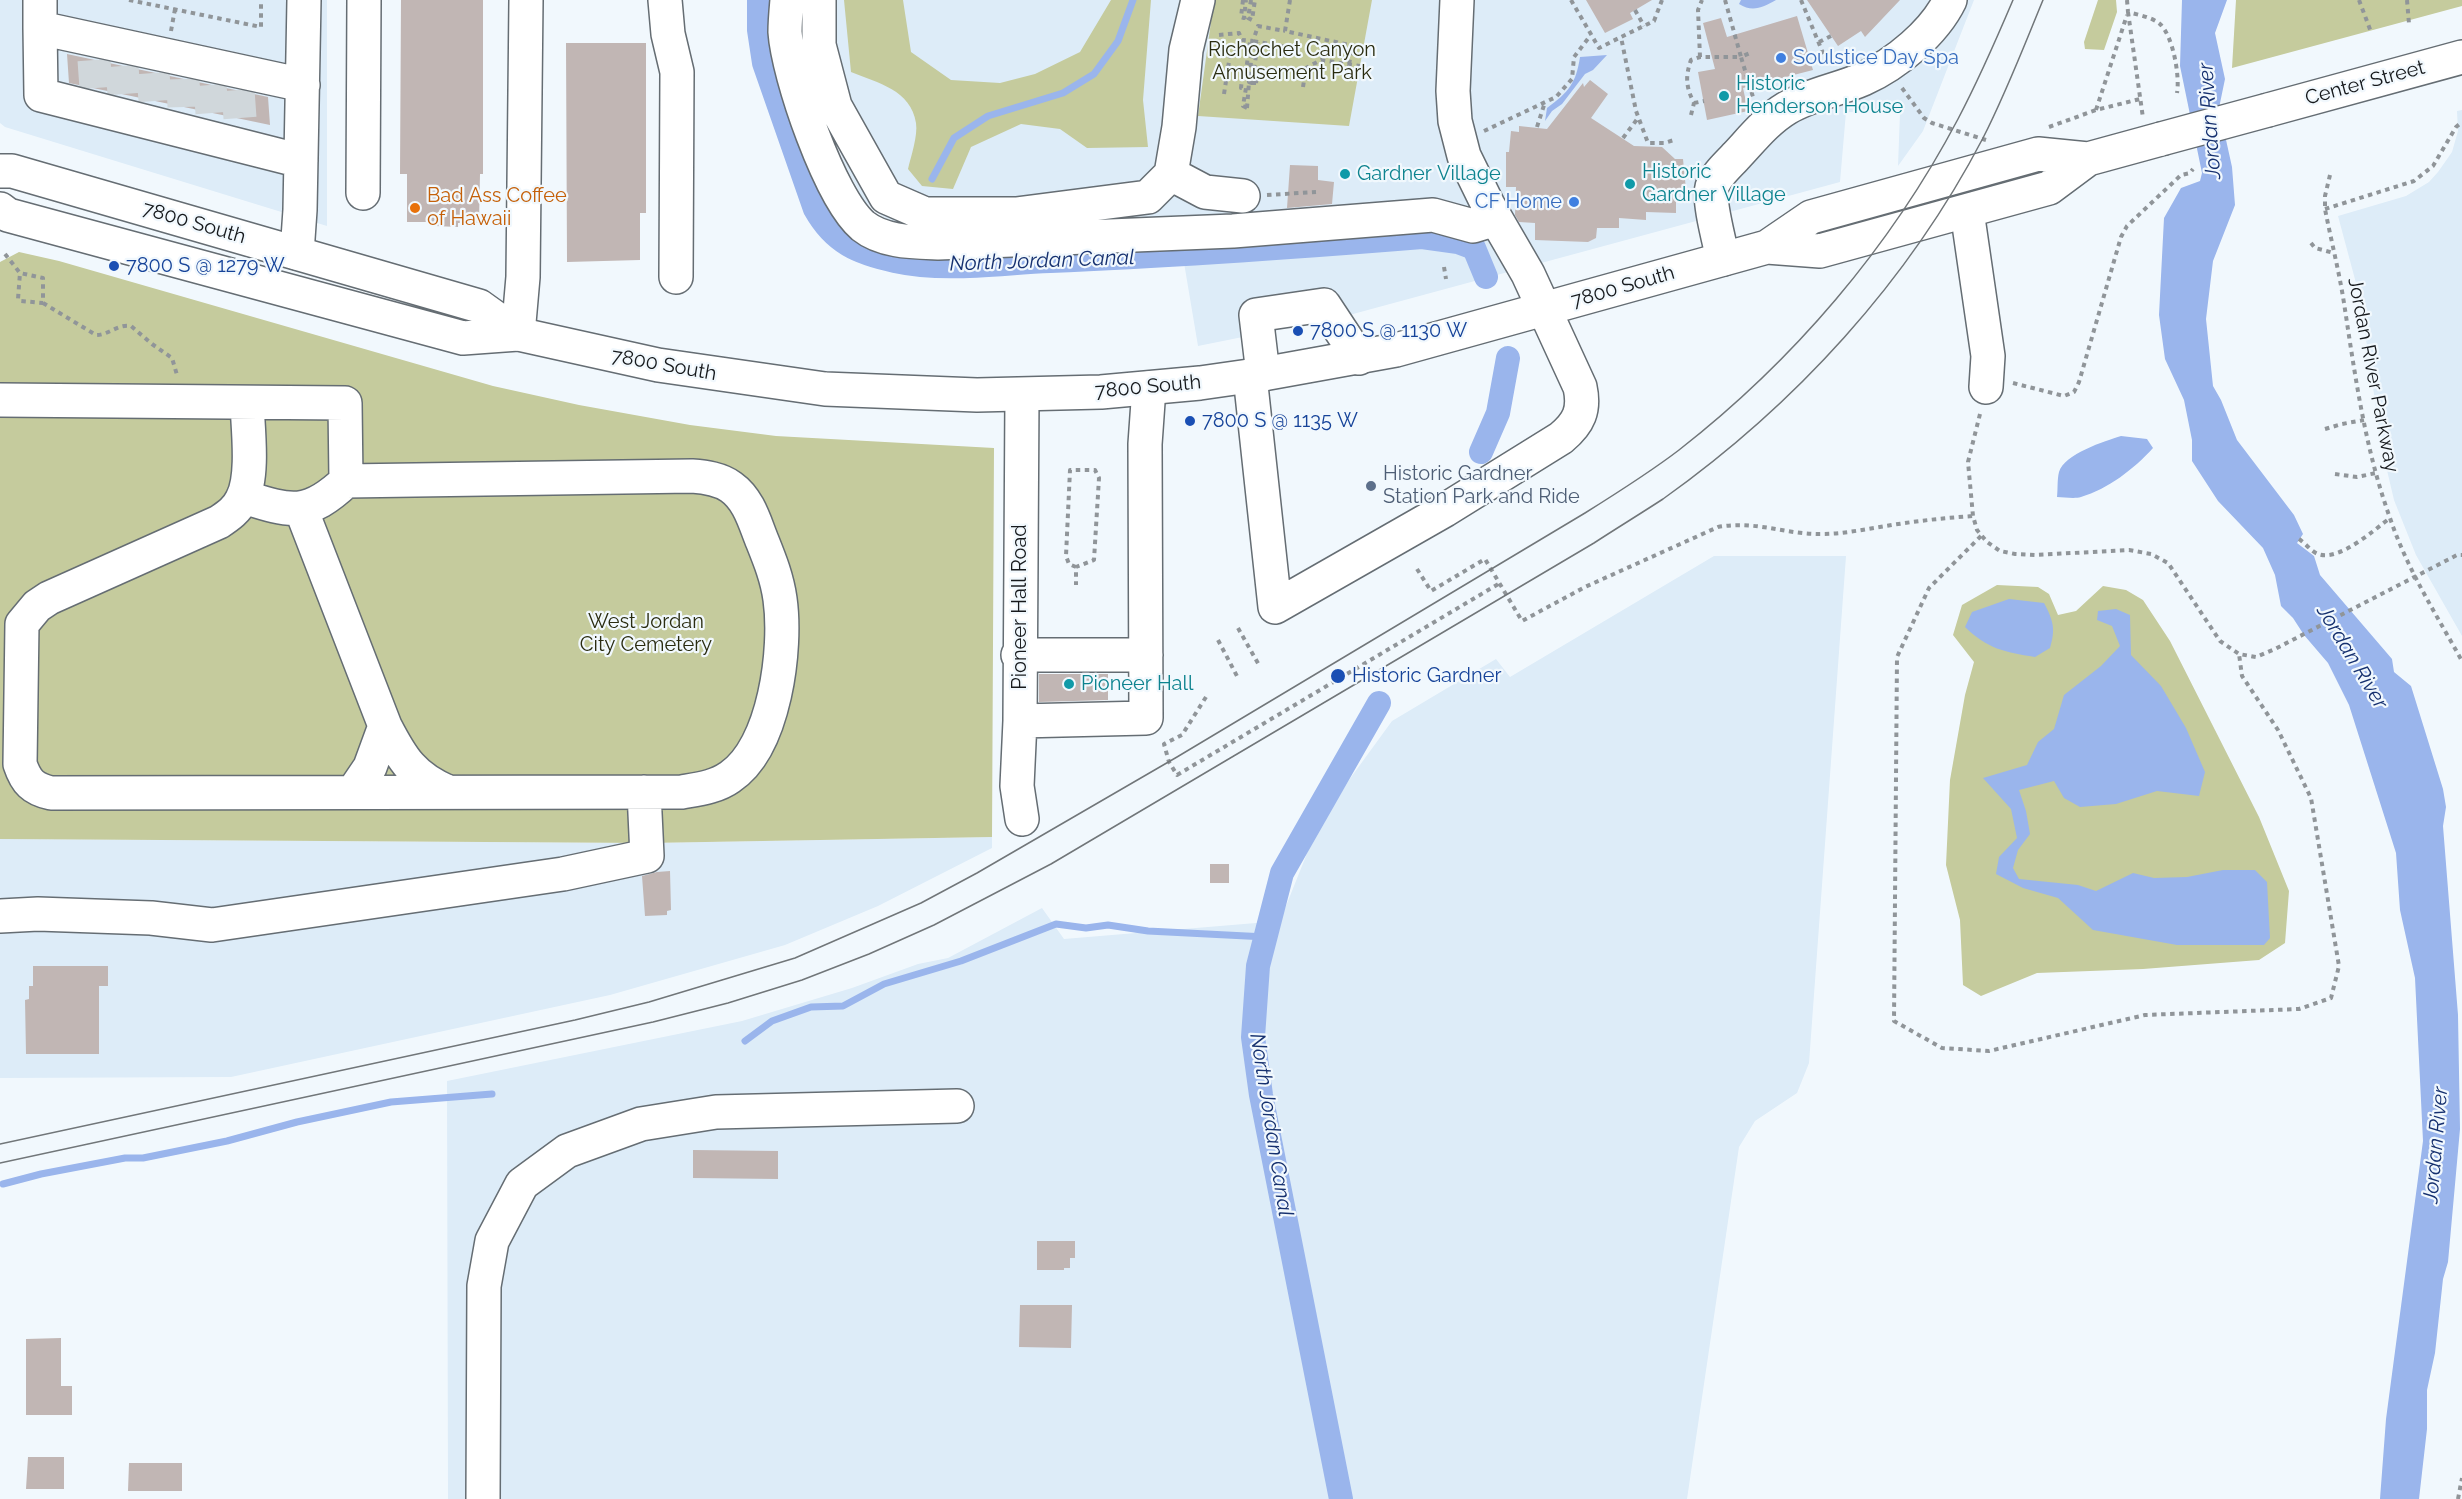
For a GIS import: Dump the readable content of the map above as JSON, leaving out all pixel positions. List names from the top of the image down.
{
  "streets": {
    "main road": ["Center Street", "7800 South", "Pioneer Hall Road"],
    "path": ["Jordan River Parkway"]
  },
  "crossings": [
    ["Center Street", "7800 South"],
    ["7800 South", "Pioneer Hall Road"]
  ],
  "water": ["Jordan River", "North Jordan Canal"],
  "parks": ["Richochet Canyon Amusement Park", "West Jordan City Cemetery"],
  "places": [
    "Soulstice Day Spa",
    "Historic Henderson House",
    "Gardner Village",
    "Historic Gardner Village",
    "CF Home",
    "Bad Ass Coffee of Hawaii",
    "7800 S @ 1279 W",
    "7800 S @ 1130 W",
    "7800 S @ 1135 W",
    "Historic Gardner Station Park and Ride",
    "Historic Gardner",
    "Pioneer Hall"
  ]
}
